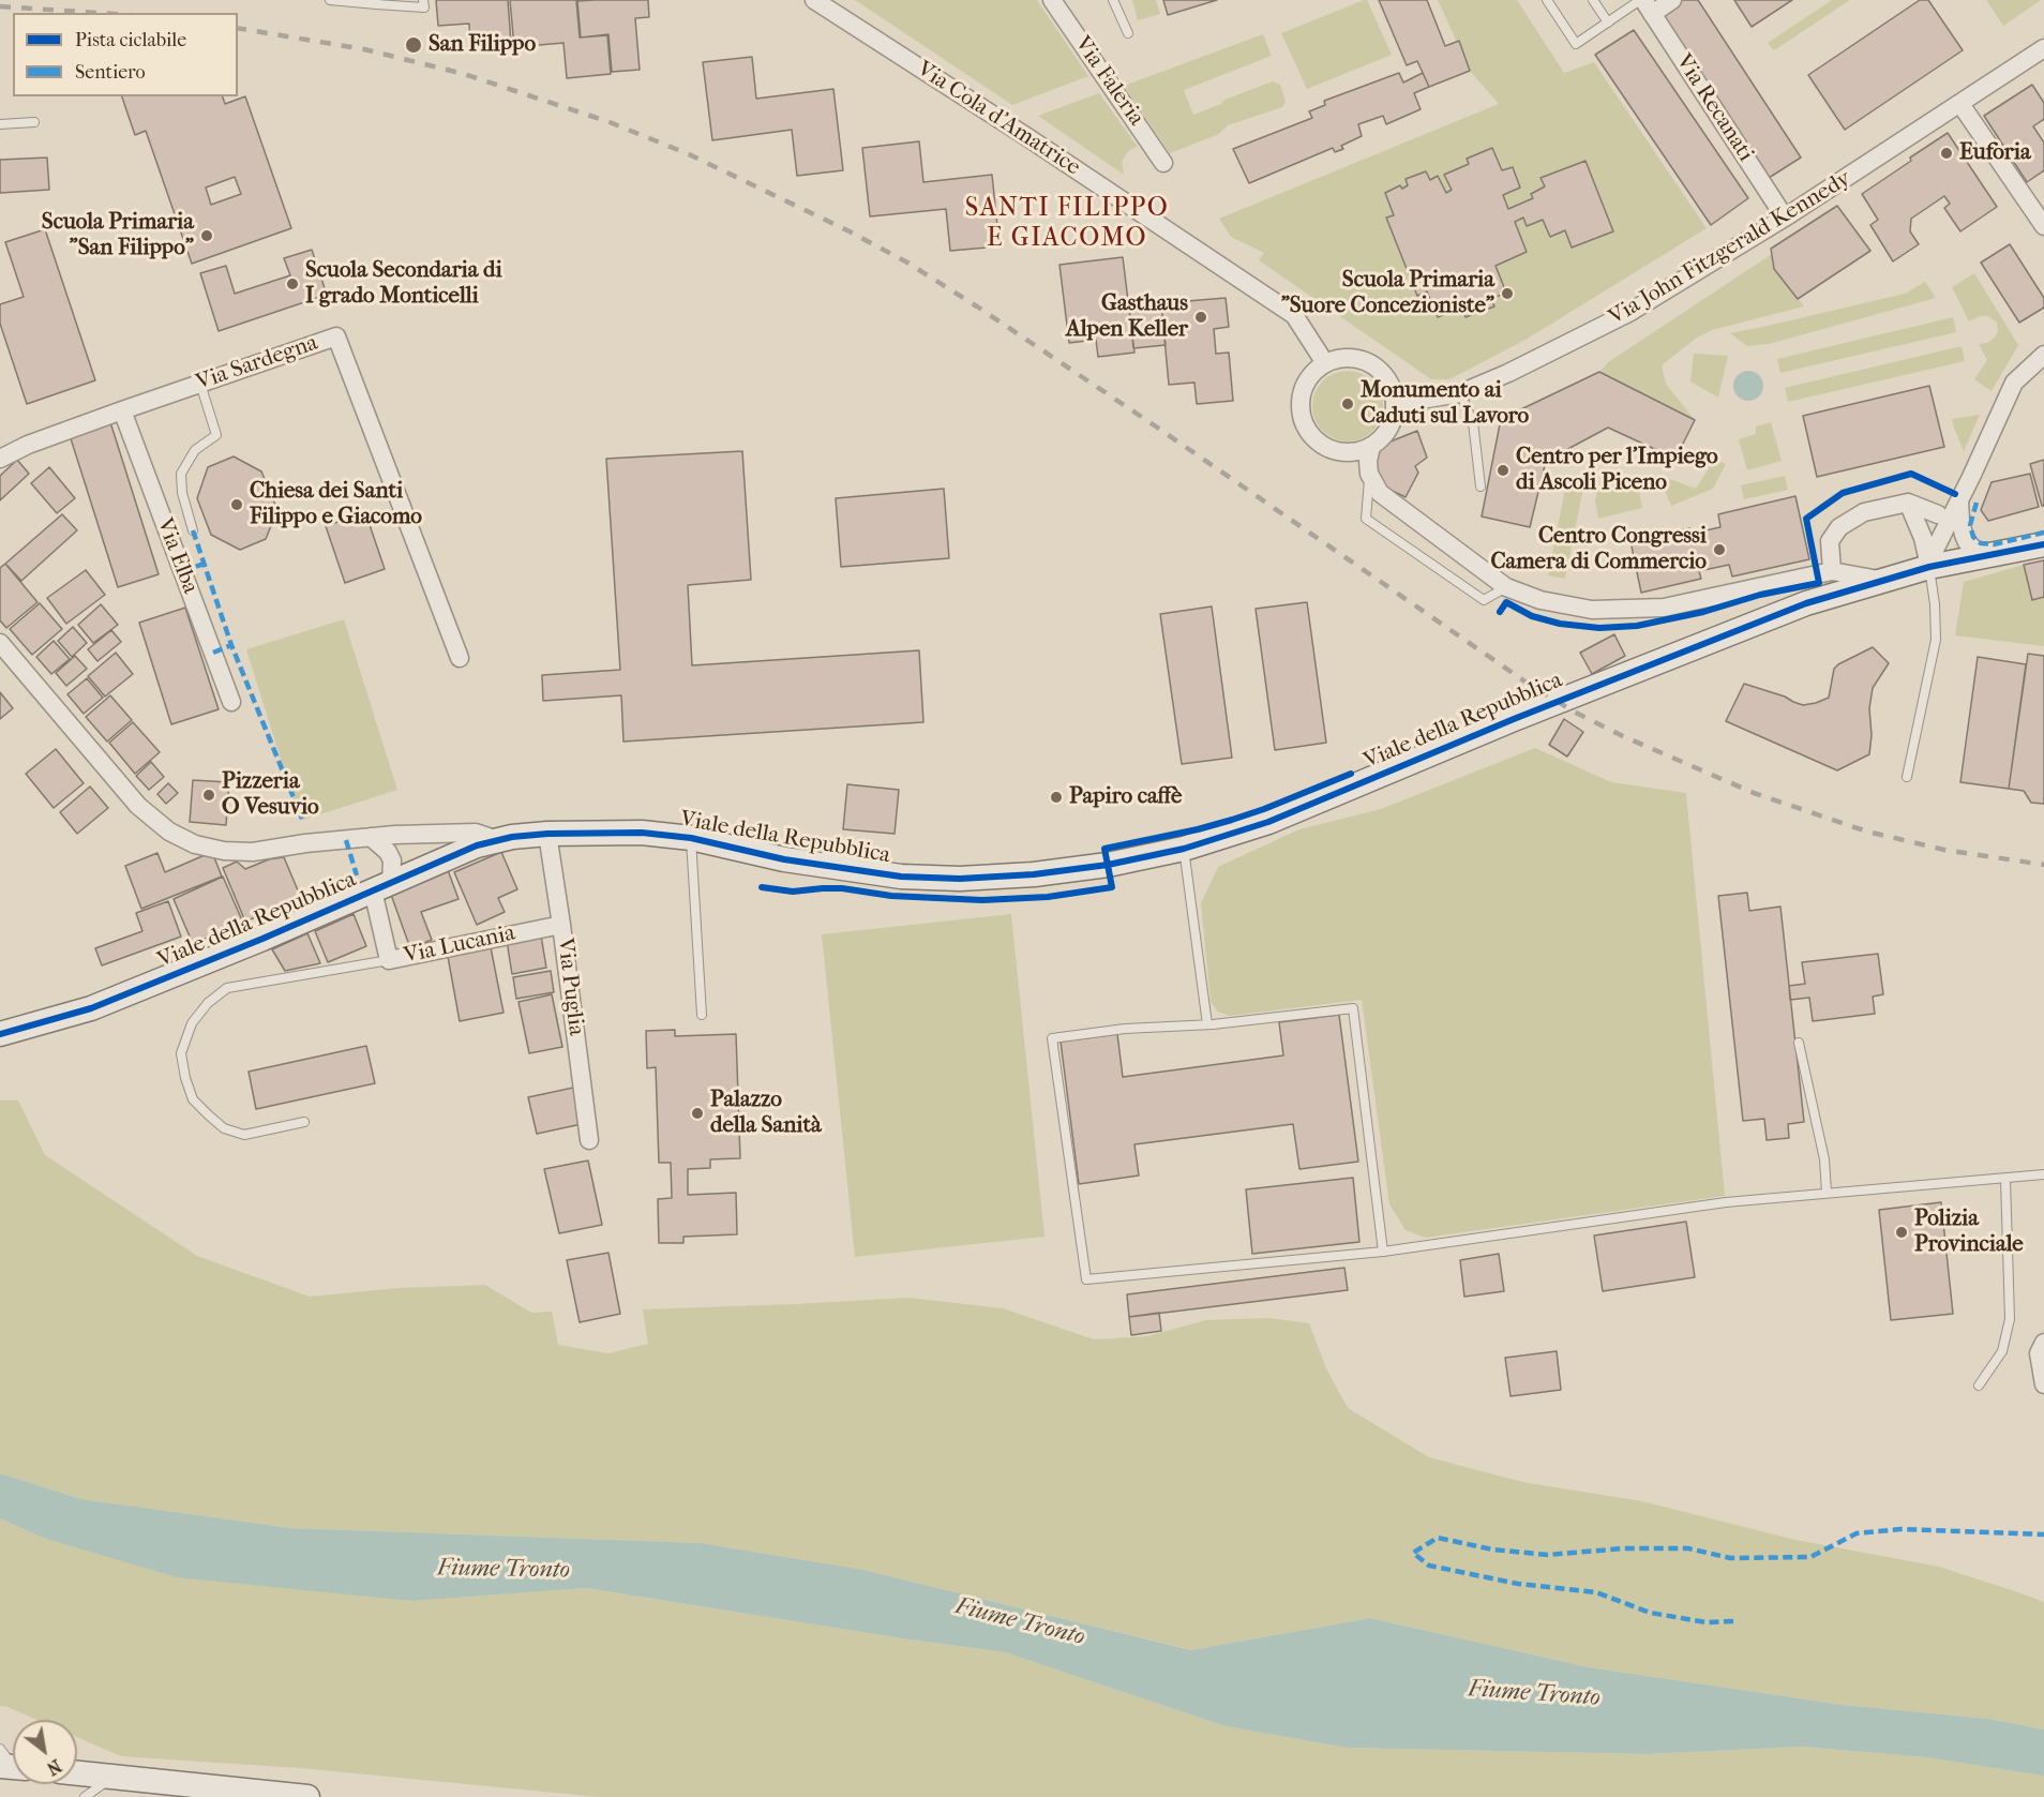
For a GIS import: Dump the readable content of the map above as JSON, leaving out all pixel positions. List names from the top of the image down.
{
  "streets": {
    "street": [
      "Via Faleria",
      "Via Recanati",
      "Via Cola d'Amatrice",
      "Via John Fitzgerald Kennedy",
      "Via Sardegna",
      "Via Elba",
      "Viale della Repubblica",
      "Via Lucania",
      "Via Puglia"
    ]
  },
  "crossings": [
    ["Via Recanati", "Via John Fitzgerald Kennedy"],
    ["Via Cola d'Amatrice", "Via John Fitzgerald Kennedy"],
    ["Via Sardegna", "Via Elba"],
    ["Viale della Repubblica", "Via Lucania"],
    ["Viale della Repubblica", "Via Puglia"],
    ["Via Lucania", "Via Puglia"]
  ],
  "districts": ["SANTI FILIPPO E GIACOMO"],
  "water": ["Fiume Tronto"],
  "places": [
    "San Filippo",
    "Euforia",
    "Scuola Primaria \"San Filippo\"",
    "Scuola Secondaria di I grado Monticelli",
    "Scuola Primaria \"Suore Concezioniste\"",
    "Gasthaus Alpen Keller",
    "Monumento ai Caduti sul Lavoro",
    "Centro per l'Impiego di Ascoli Piceno",
    "Chiesa dei Santi Filippo e Giacomo",
    "Centro Congressi Camera di Commercio",
    "Pizzeria O Vesuvio",
    "Papiro caffè",
    "Palazzo della Sanità",
    "Polizia Provinciale"
  ],
  "legend": ["Pista ciclabile", "Sentiero"],
  "north": "bottom right"
}
